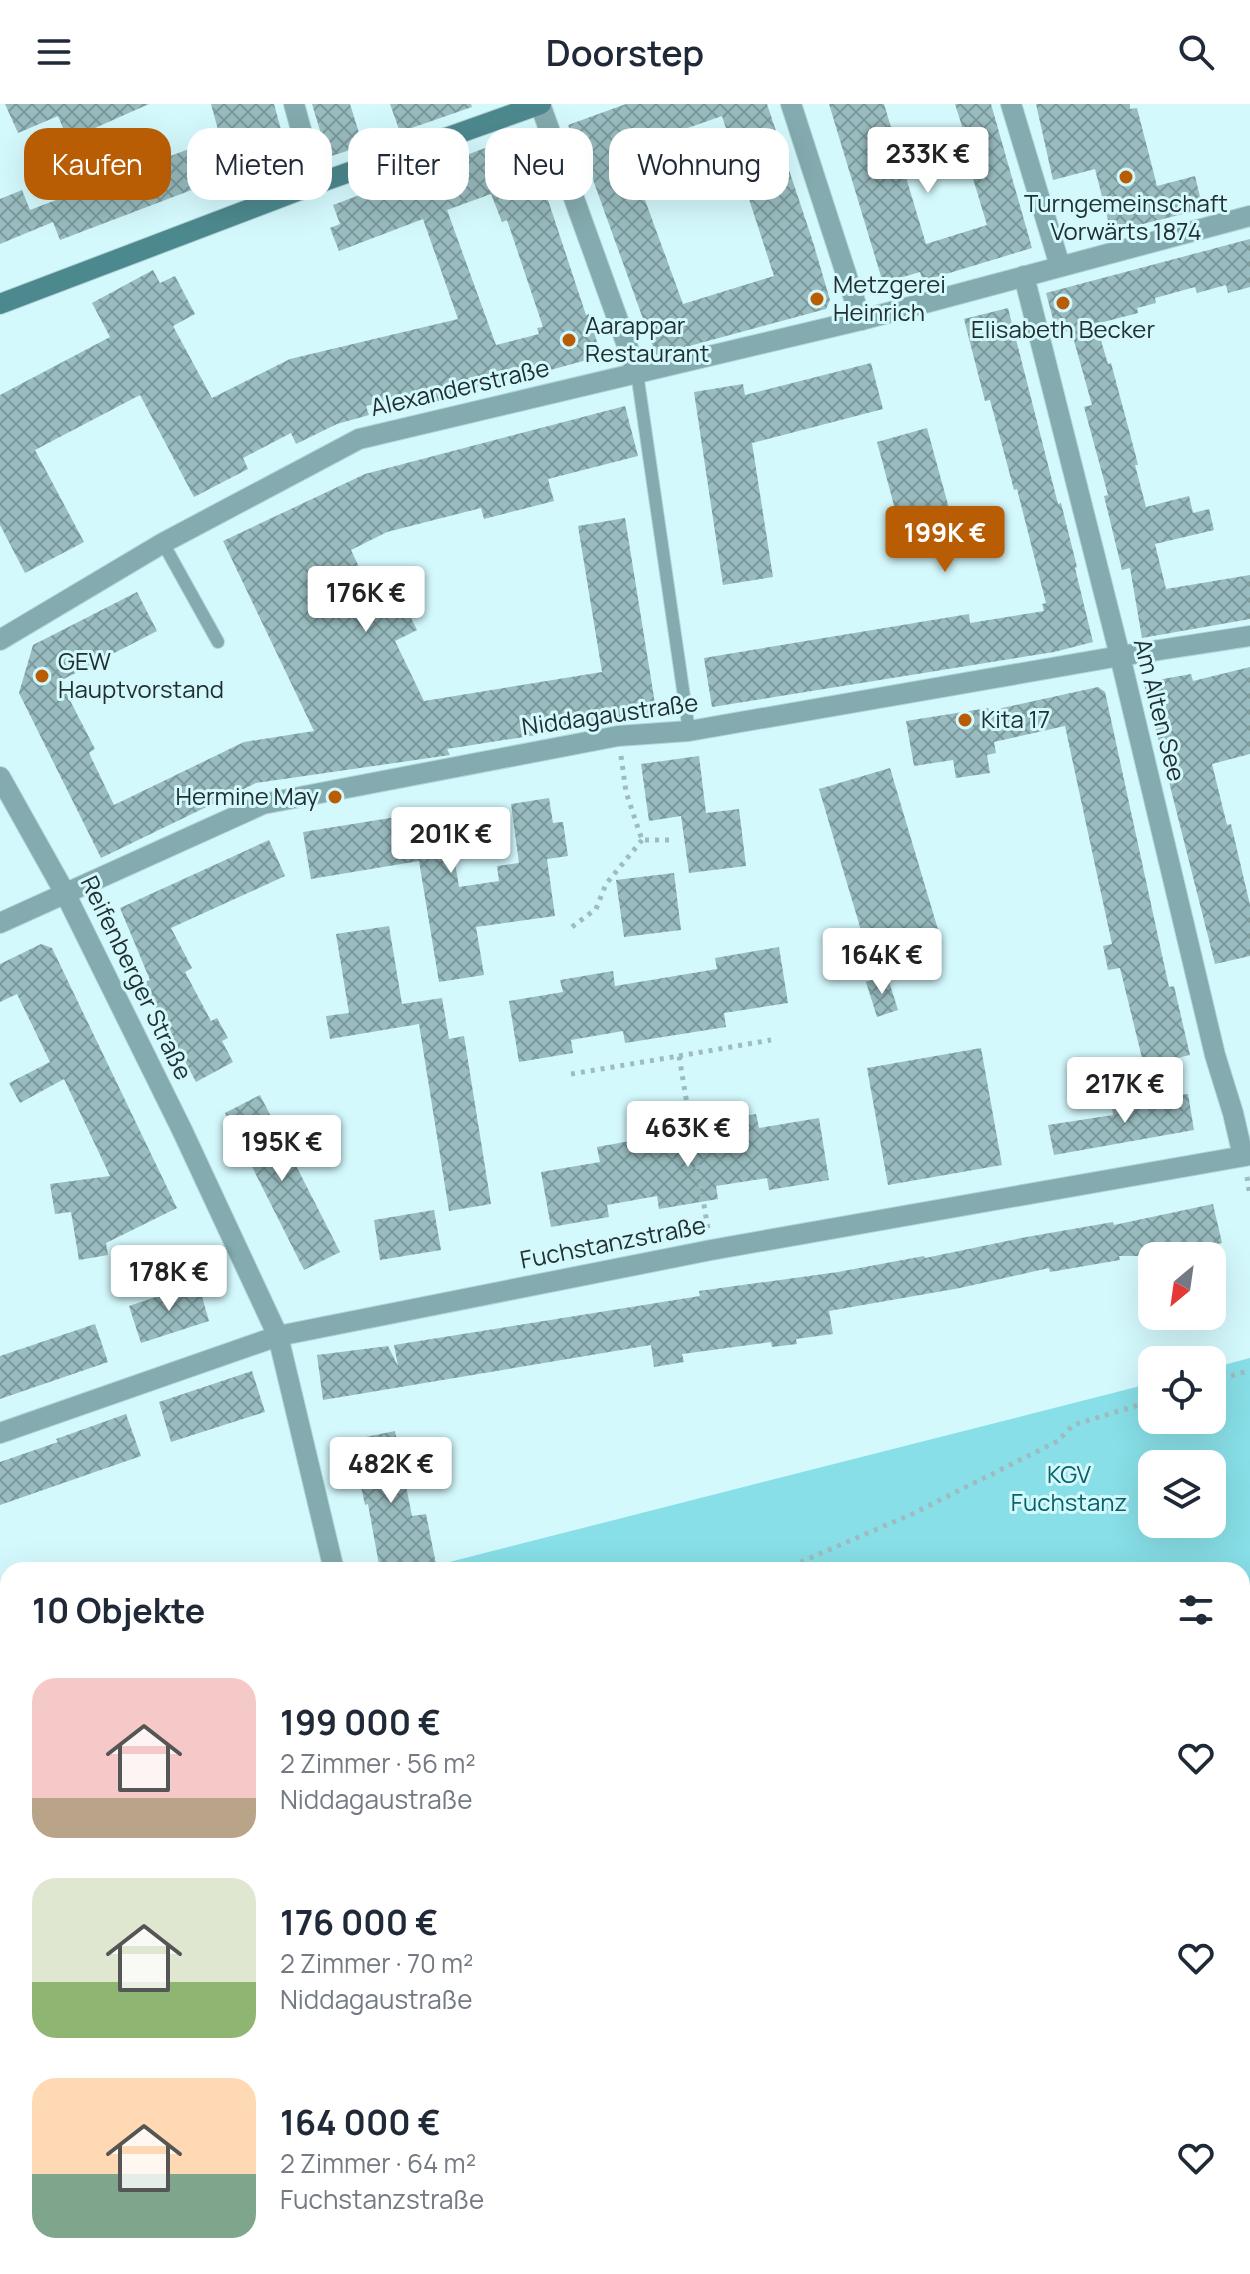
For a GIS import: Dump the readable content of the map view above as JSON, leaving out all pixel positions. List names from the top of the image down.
{
  "streets": {
    "street": [
      "Alexanderstraße",
      "Am Alten See",
      "Niddagaustraße",
      "Reifenberger Straße",
      "Fuchstanzstraße"
    ]
  },
  "crossings": [
    ["Alexanderstraße", "Am Alten See"],
    ["Am Alten See", "Niddagaustraße"],
    ["Am Alten See", "Fuchstanzstraße"],
    ["Niddagaustraße", "Reifenberger Straße"],
    ["Reifenberger Straße", "Fuchstanzstraße"]
  ],
  "parks": ["KGV Fuchstanz"],
  "places": [
    "Turngemeinschaft Vorwärts 1874",
    "Metzgerei Heinrich",
    "Elisabeth Becker",
    "Aarappar Restaurant",
    "GEW Hauptvorstand",
    "Kita 17",
    "Hermine May"
  ],
  "north": "bottom left",
  "page": {
    "header": "Doorstep",
    "price": [
      "233K €",
      "199K €",
      "176K €",
      "201K €",
      "164K €",
      "217K €",
      "463K €",
      "195K €",
      "178K €",
      "482K €"
    ],
    "chip": [
      "Kaufen",
      "Mieten",
      "Filter",
      "Neu",
      "Wohnung"
    ],
    "heading": "10 Objekte",
    "list": [
      {
        "name": "199 000 €",
        "note": "2 Zimmer · 56 m² · Niddagaustraße"
      },
      {
        "name": "176 000 €",
        "note": "2 Zimmer · 70 m² · Niddagaustraße"
      },
      {
        "name": "164 000 €",
        "note": "2 Zimmer · 64 m² · Fuchstanzstraße"
      }
    ]
  }
}
